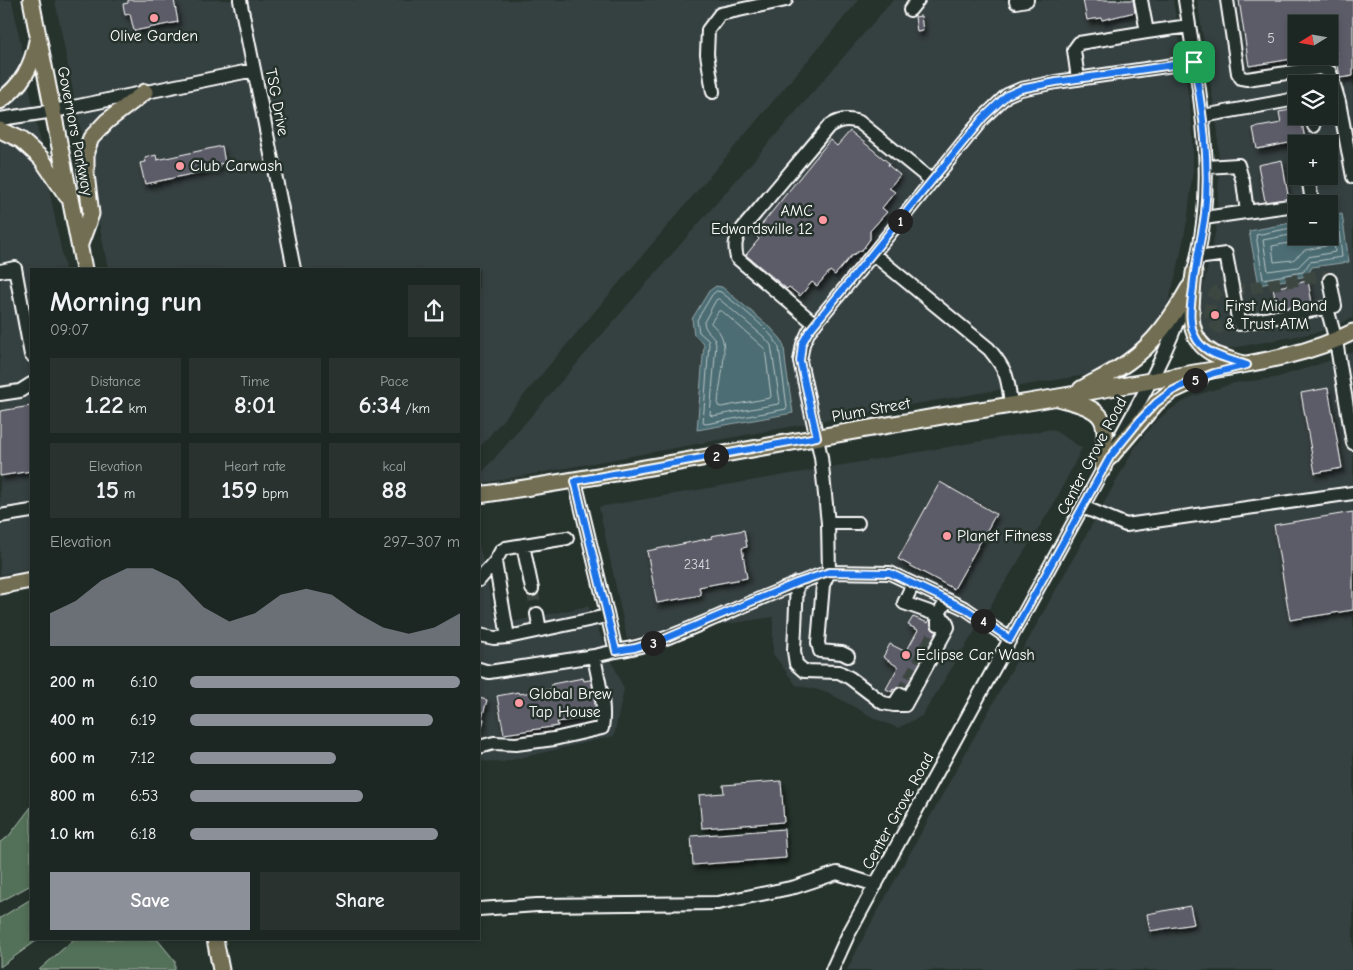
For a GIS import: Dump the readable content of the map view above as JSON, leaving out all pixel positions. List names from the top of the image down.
{
  "streets": {
    "main road": ["Governors Parkway", "Plum Street"],
    "street": ["TSG Drive", "Center Grove Road"]
  },
  "crossings": [
    ["Plum Street", "Center Grove Road"]
  ],
  "places": [
    "Olive Garden",
    "Club Carwash",
    "AMC Edwardsville 12",
    "First Mid Band & Trust ATM",
    "Planet Fitness",
    "Eclipse Car Wash",
    "Global Brew Tap House"
  ],
  "house_numbers": ["5", "2341"],
  "north": "left",
  "page": {
    "map_buttons": ["+", "−"],
    "pins": [
      "1",
      "5",
      "2",
      "4",
      "3"
    ],
    "heading": ["Morning run", "09:07"],
    "stats": [
      ["Distance", "1.22 km"],
      ["Time", "8:01"],
      ["Pace", "6:34 /km"],
      ["Elevation", "15 m"],
      ["Heart rate", "159 bpm"],
      ["kcal", "88"]
    ],
    "chart": ["Elevation", "297–307 m"],
    "list": [
      {
        "name": "200 m",
        "note": "6:10"
      },
      {
        "name": "400 m",
        "note": "6:19"
      },
      {
        "name": "600 m",
        "note": "7:12"
      },
      {
        "name": "800 m",
        "note": "6:53"
      },
      {
        "name": "1.0 km",
        "note": "6:18"
      }
    ],
    "buttons": ["Save", "Share"]
  }
}
